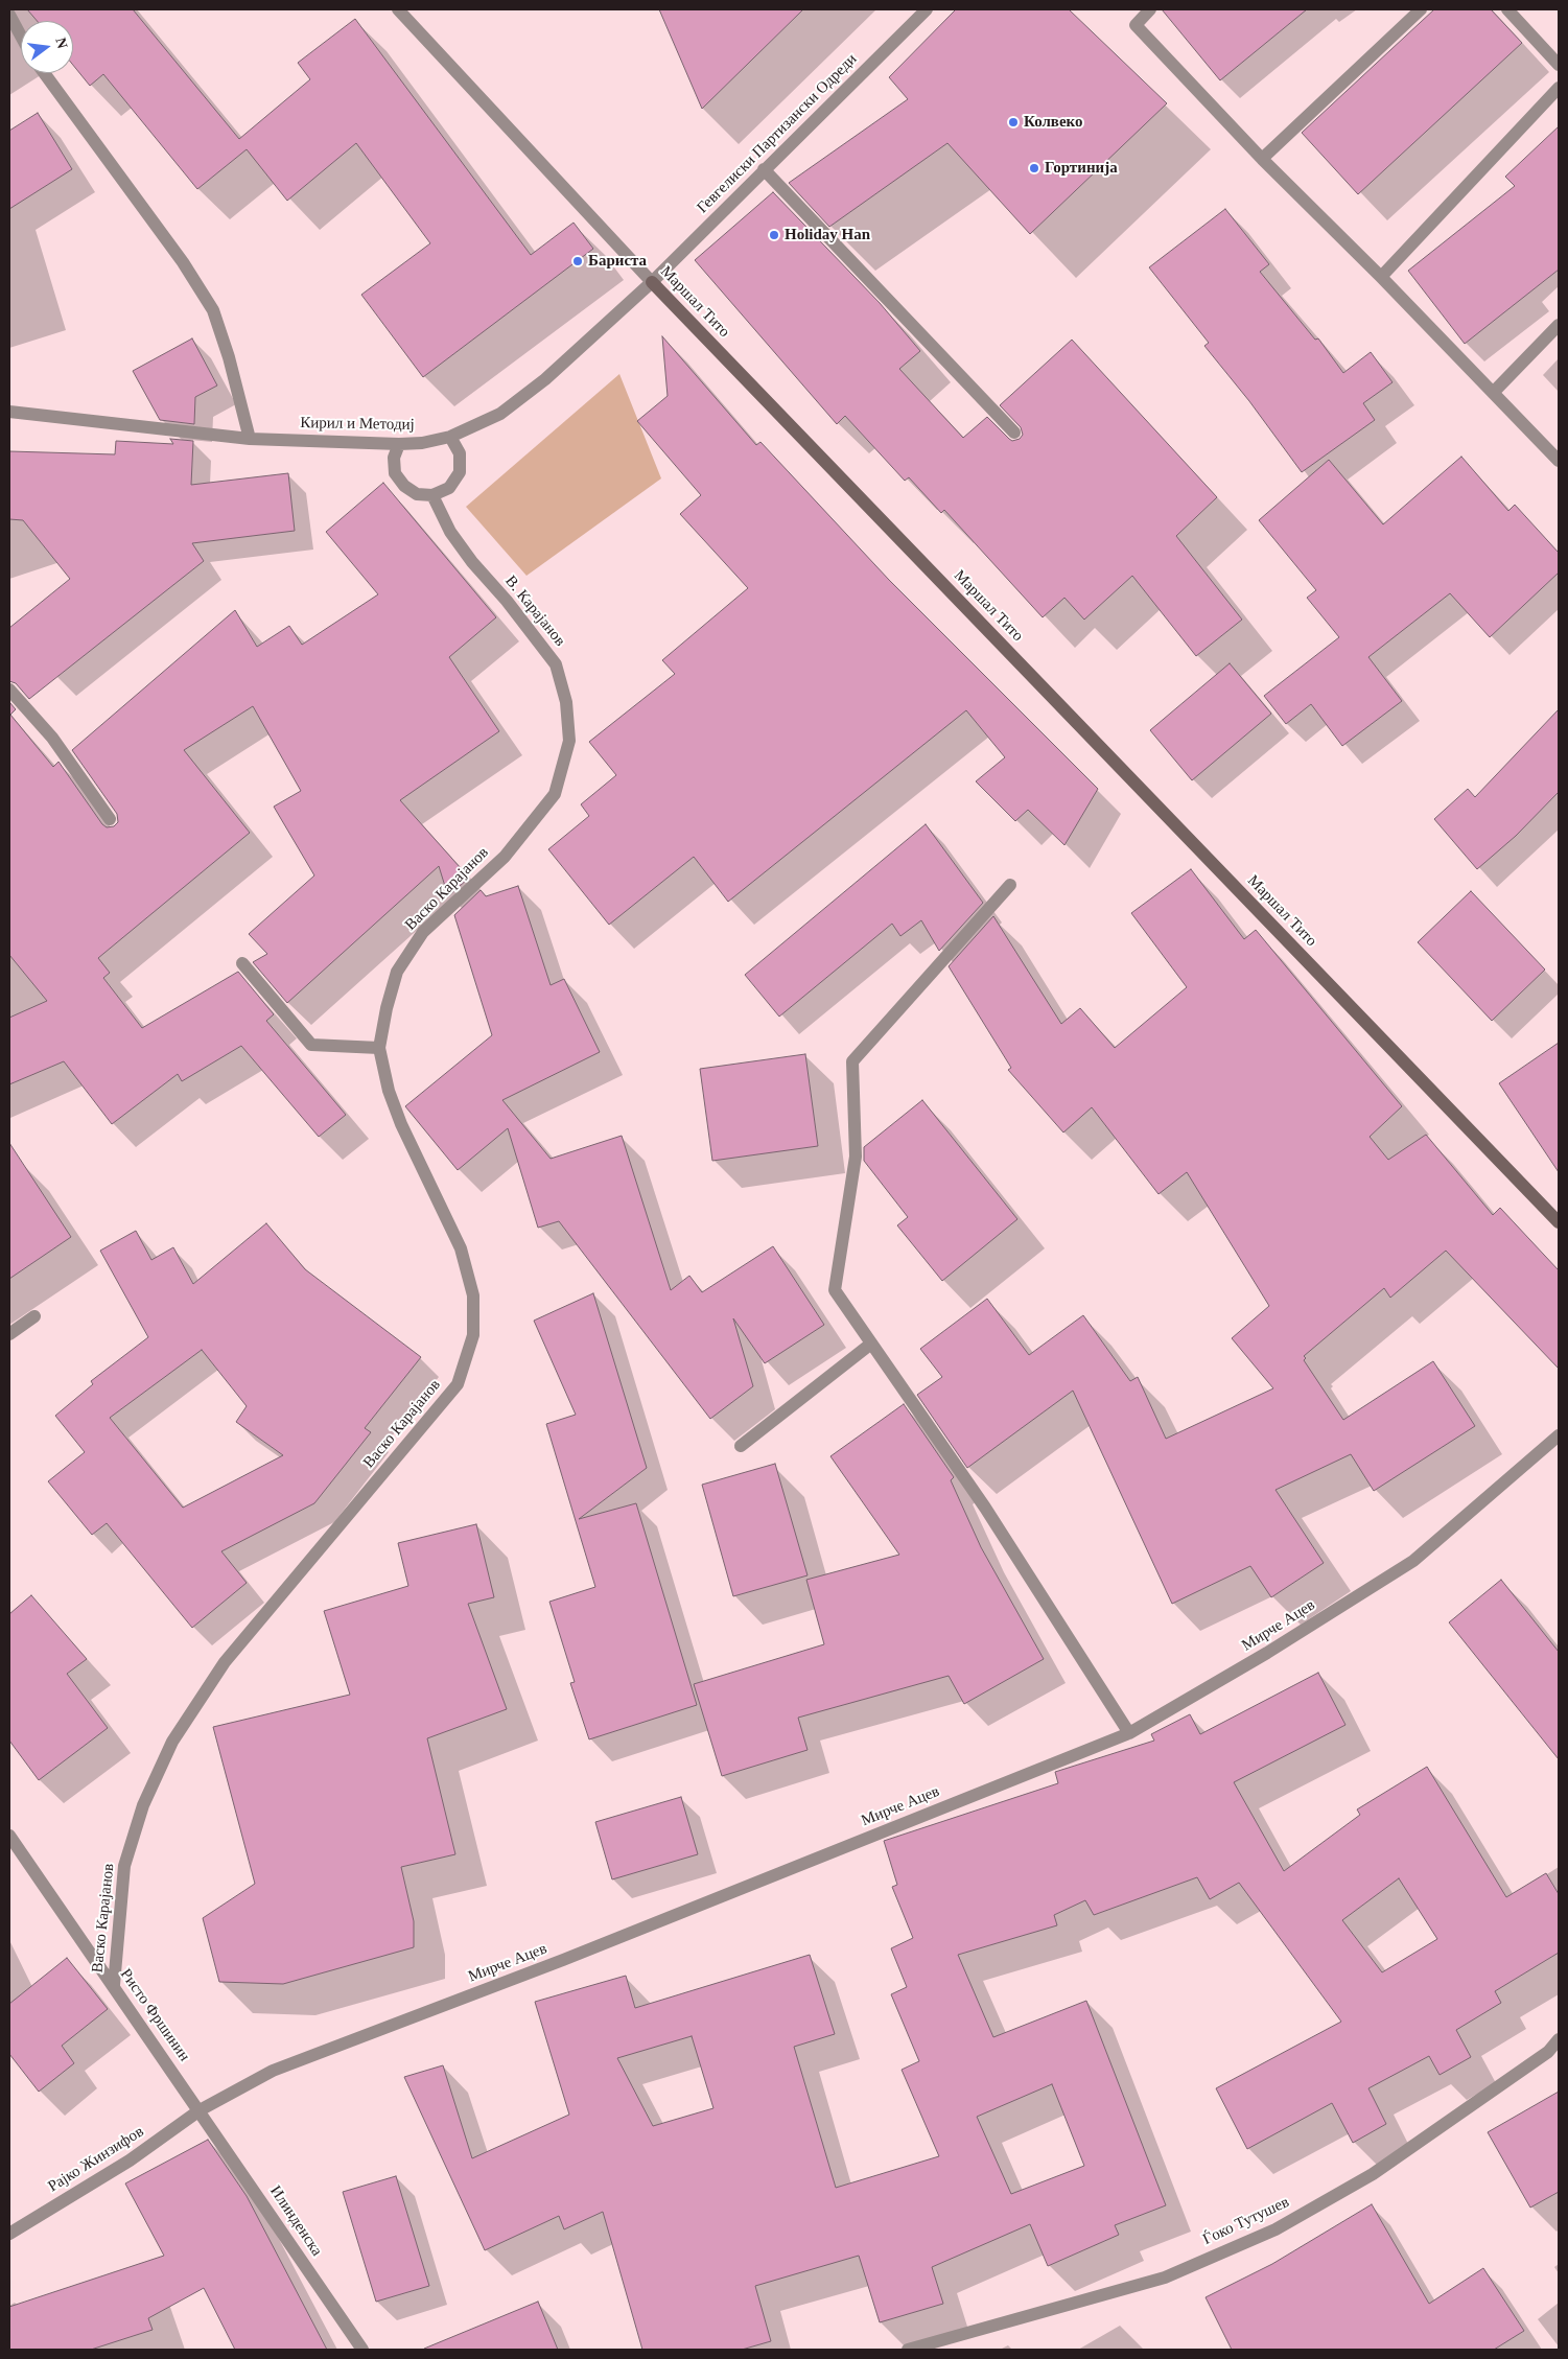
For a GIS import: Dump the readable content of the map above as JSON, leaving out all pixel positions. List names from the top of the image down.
{
  "streets": {
    "street": [
      "Гевгелиски Партизански Одреди",
      "Маршал Тито",
      "Кирил и Методиј",
      "В. Карајанов",
      "Вaско Карајанов",
      "Мирче Ацев",
      "Ристо Фршинин",
      "Рајко Жинзифов",
      "Илинденска",
      "Ѓоко Тутушев"
    ]
  },
  "crossings": [
    ["Гевгелиски Партизански Одреди", "Маршал Тито"],
    ["Гевгелиски Партизански Одреди", "Кирил и Методиј"],
    ["Маршал Тито", "Кирил и Методиј"],
    ["Кирил и Методиј", "В. Карајанов"],
    ["В. Карајанов", "Вaско Карајанов"],
    ["Вaско Карајанов", "Ристо Фршинин"],
    ["Мирче Ацев", "Ристо Фршинин"],
    ["Мирче Ацев", "Рајко Жинзифов"],
    ["Мирче Ацев", "Илинденска"],
    ["Ристо Фршинин", "Рајко Жинзифов"],
    ["Ристо Фршинин", "Илинденска"],
    ["Рајко Жинзифов", "Илинденска"]
  ],
  "places": [
    "Колвеко",
    "Гортинија",
    "Holiday Han",
    "Бариста"
  ],
  "north": "right"
}
